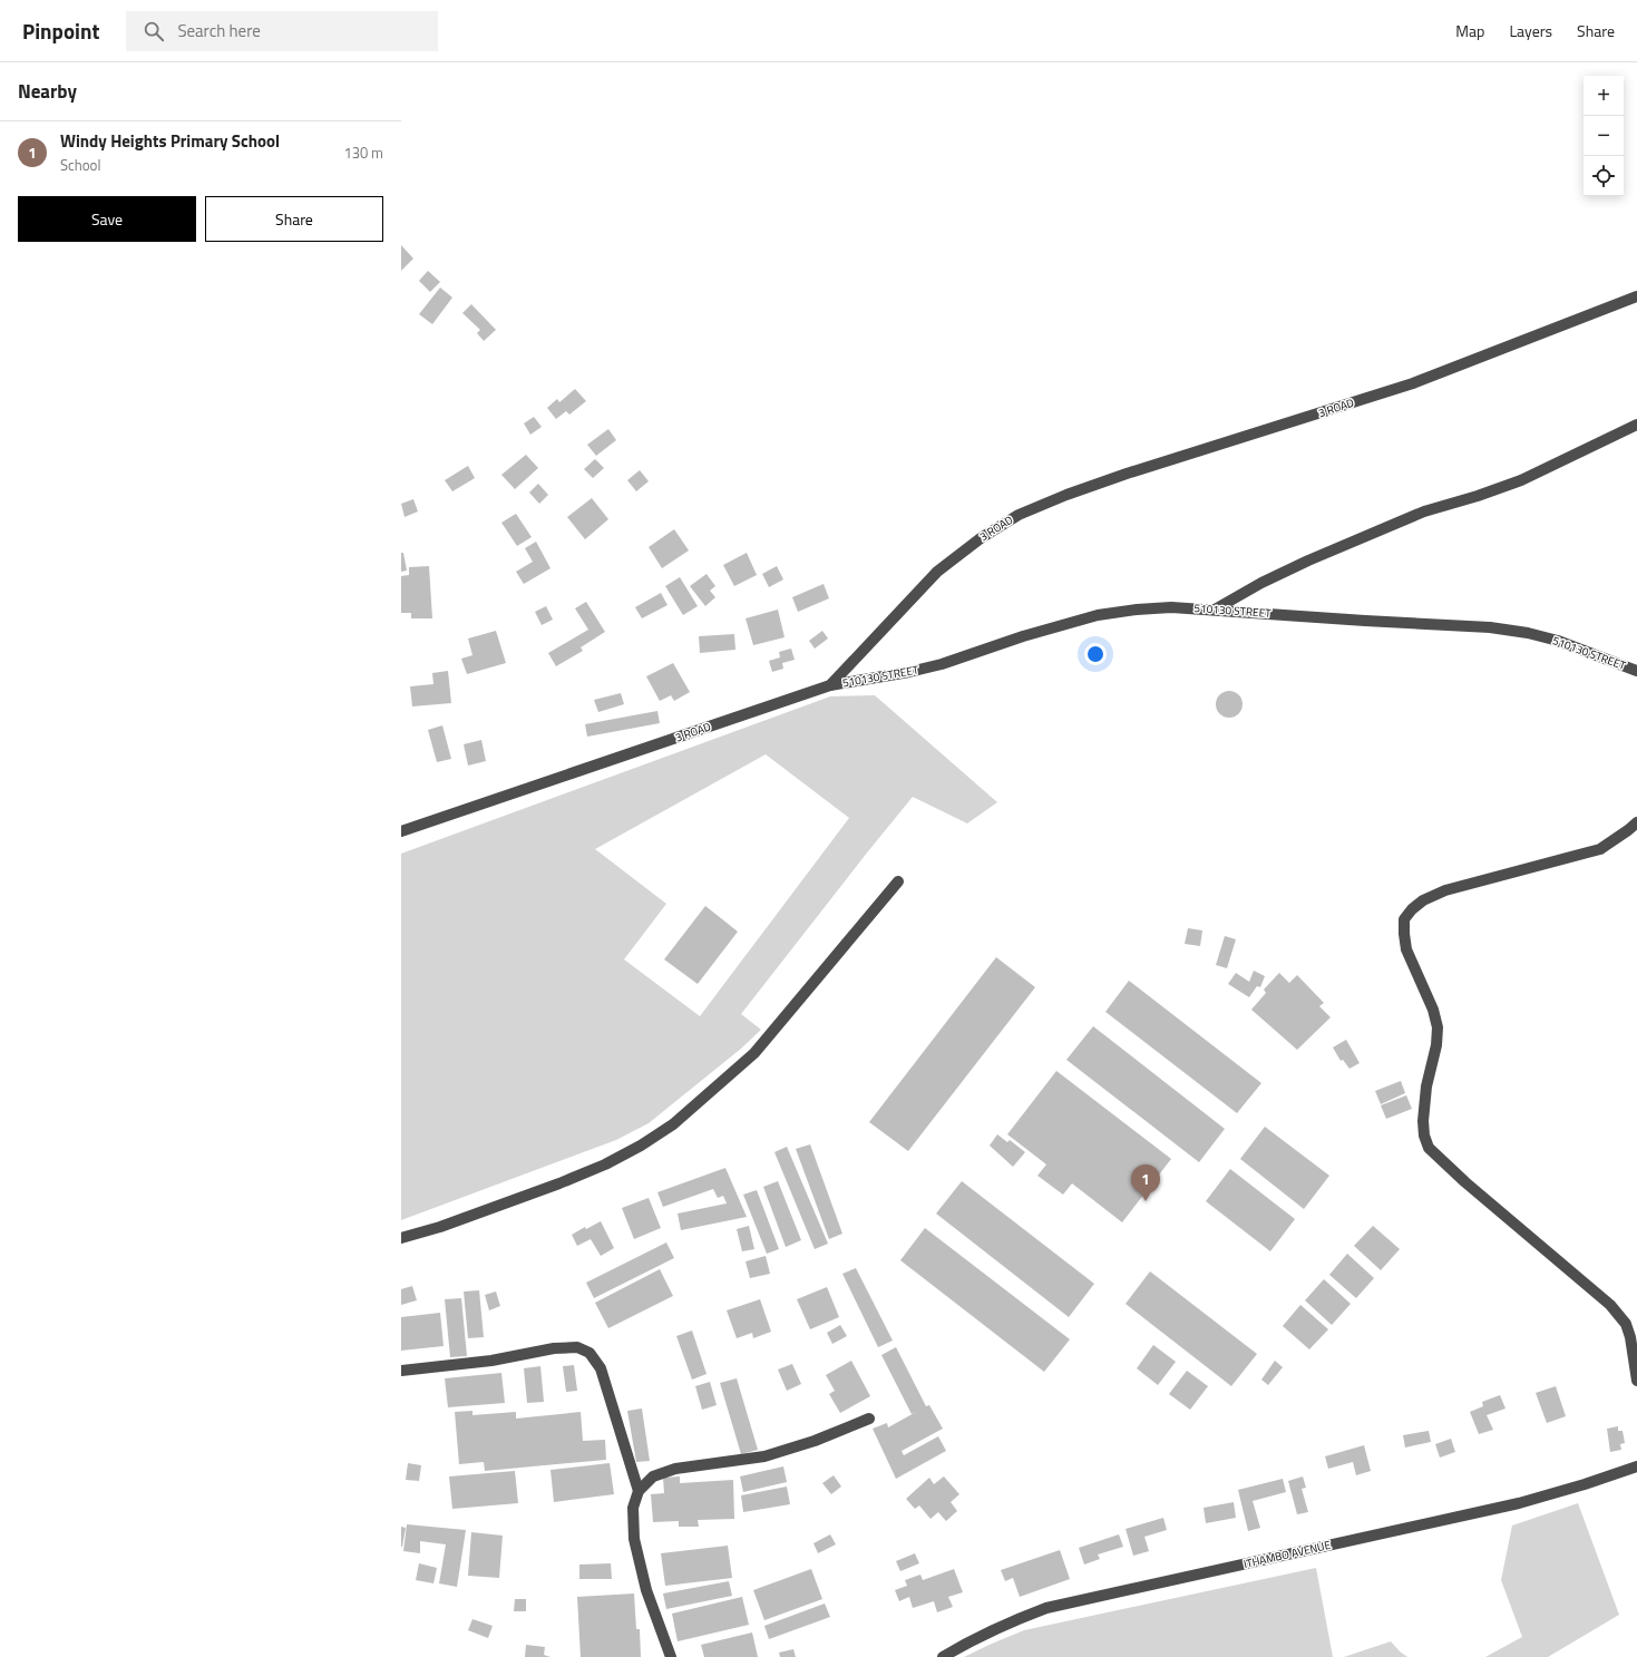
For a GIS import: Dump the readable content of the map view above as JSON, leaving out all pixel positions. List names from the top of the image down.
{
  "streets": {
    "street": ["3 ROAD", "510130 STREET", "ITHAMBO AVENUE"]
  },
  "crossings": [
    ["3 ROAD", "510130 STREET"]
  ],
  "page": {
    "header": "Pinpoint",
    "search": "Search here",
    "nav": ["Map", "Layers", "Share"],
    "heading": "Nearby",
    "map_buttons": ["+", "−"],
    "list": [
      {
        "mark": "1",
        "name": "Windy Heights Primary School",
        "note": "School",
        "value": "130 m"
      }
    ],
    "buttons": ["Save", "Share"],
    "pins": "1"
  }
}
